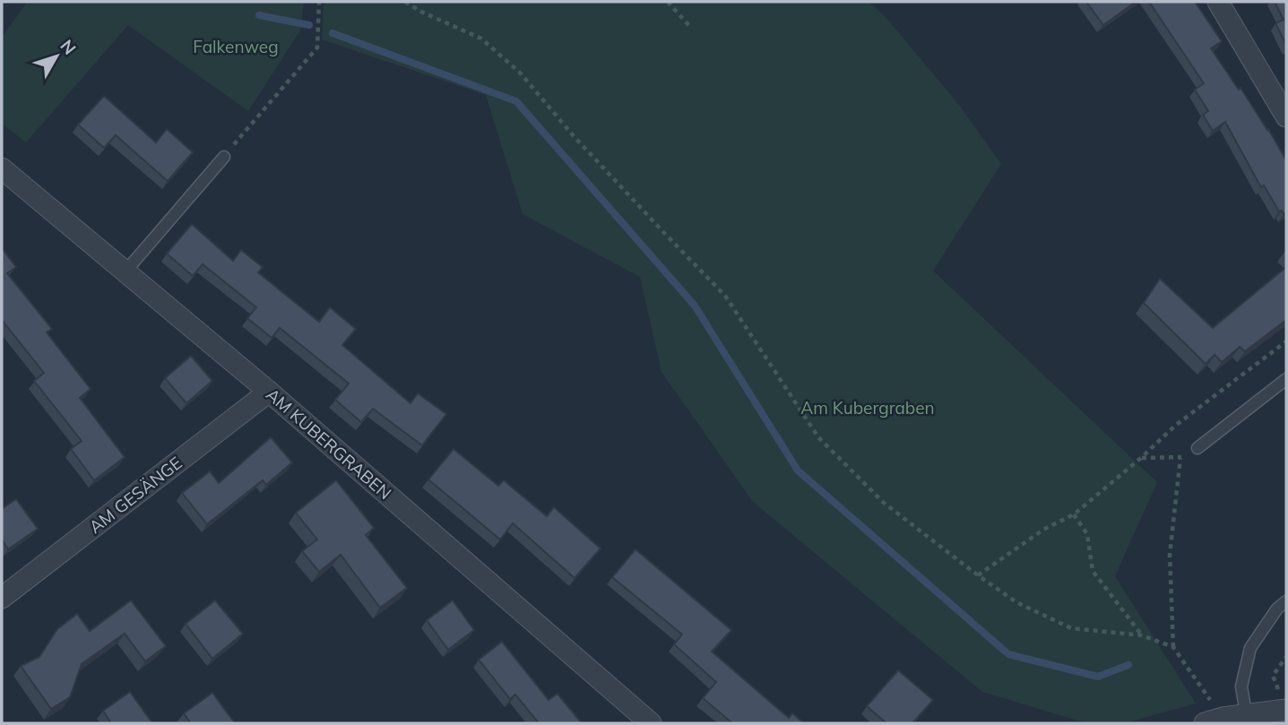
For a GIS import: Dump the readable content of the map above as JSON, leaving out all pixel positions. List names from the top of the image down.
{
  "streets": {
    "street": ["AM KUBERGRABEN", "AM GESÄNGE"]
  },
  "crossings": [
    ["AM KUBERGRABEN", "AM GESÄNGE"]
  ],
  "parks": ["Falkenweg", "Am Kubergraben"],
  "north": "top right"
}
